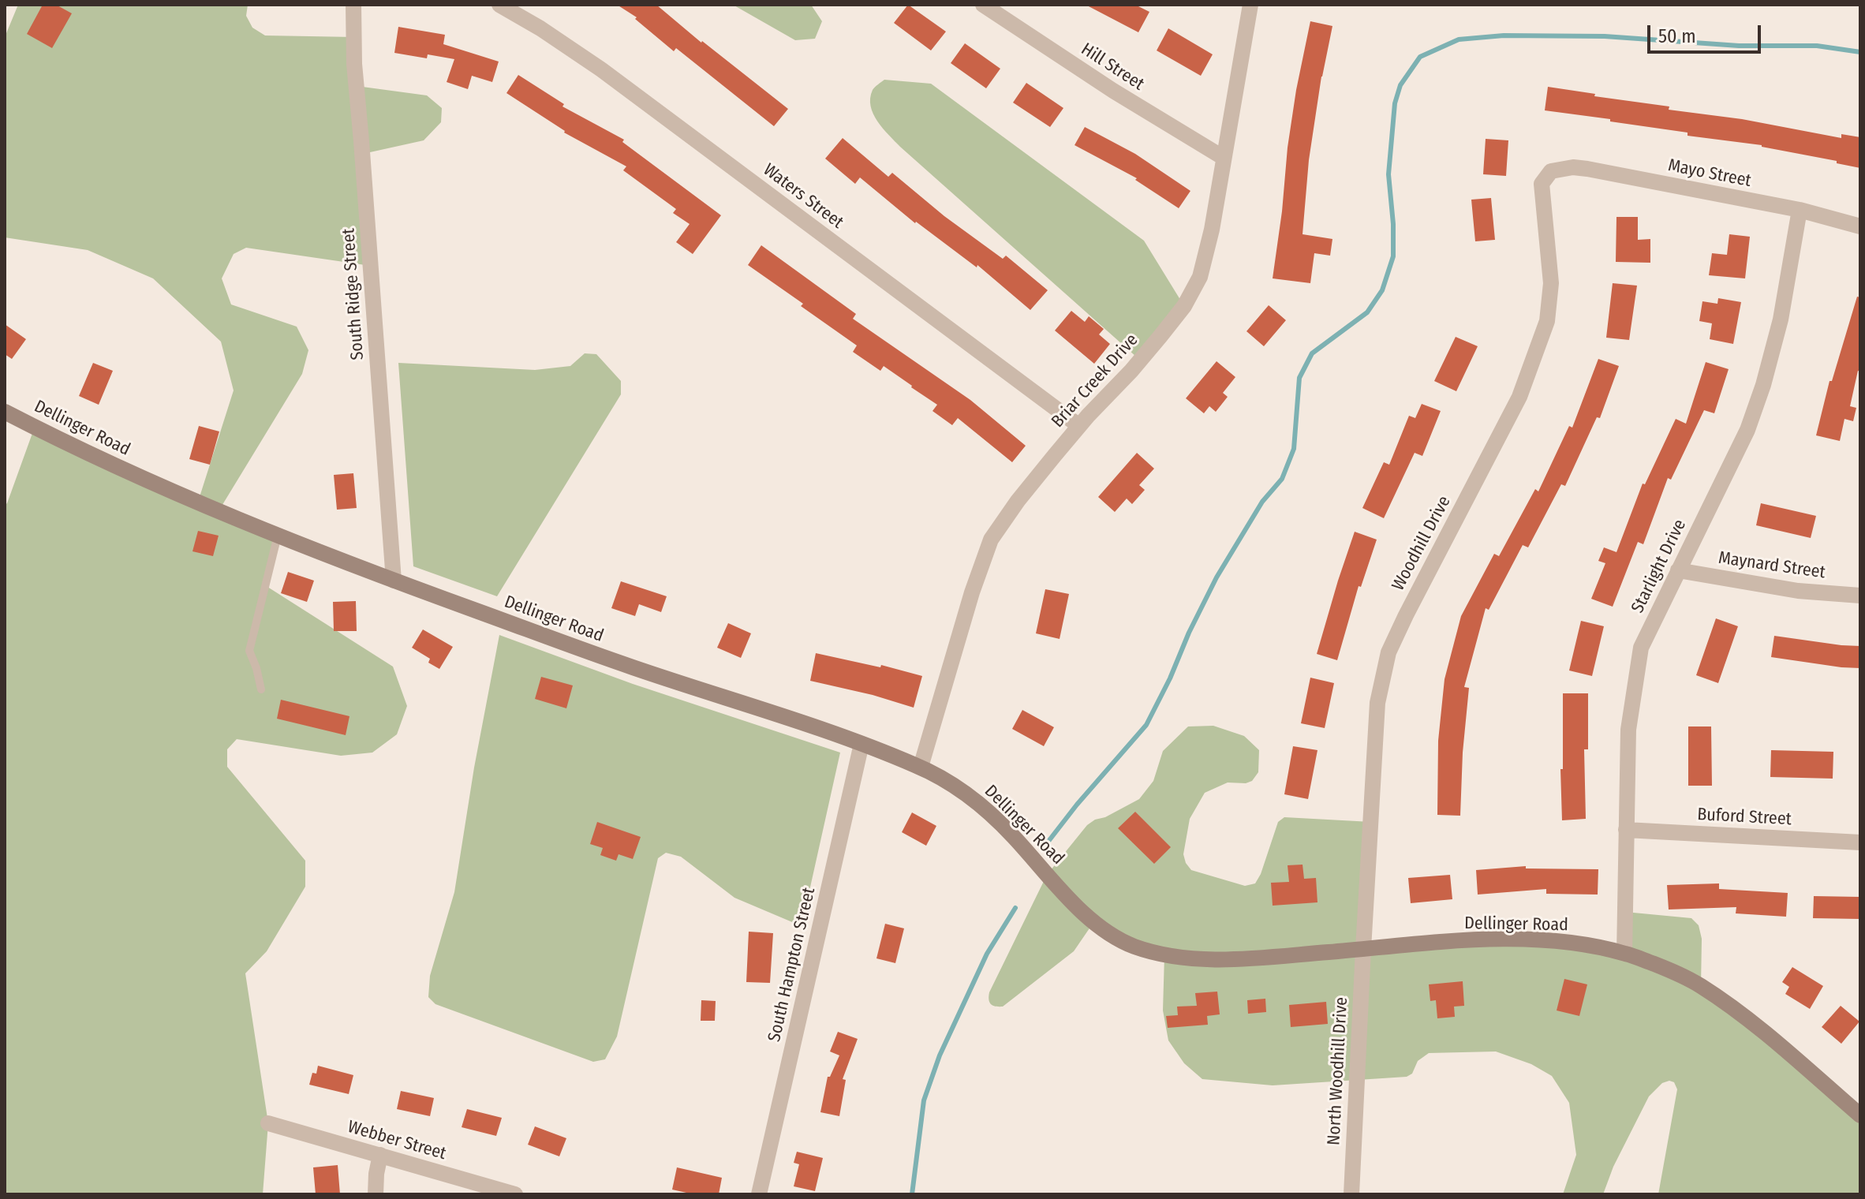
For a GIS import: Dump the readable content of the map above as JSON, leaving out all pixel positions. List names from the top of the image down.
{
  "streets": {
    "street": [
      "Hill Street",
      "Mayo Street",
      "Waters Street",
      "South Ridge Street",
      "Briar Creek Drive",
      "Dellinger Road",
      "Woodhill Drive",
      "Maynard Street",
      "Starlight Drive",
      "Buford Street",
      "South Hampton Street",
      "North Woodhill Drive",
      "Webber Street"
    ]
  },
  "crossings": [
    ["Hill Street", "Briar Creek Drive"],
    ["Mayo Street", "Woodhill Drive"],
    ["Mayo Street", "Starlight Drive"],
    ["Waters Street", "Briar Creek Drive"],
    ["South Ridge Street", "Dellinger Road"],
    ["Briar Creek Drive", "Dellinger Road"],
    ["Dellinger Road", "Woodhill Drive"],
    ["Dellinger Road", "Starlight Drive"],
    ["Dellinger Road", "South Hampton Street"],
    ["Dellinger Road", "North Woodhill Drive"],
    ["Woodhill Drive", "North Woodhill Drive"],
    ["Maynard Street", "Starlight Drive"],
    ["Starlight Drive", "Buford Street"]
  ],
  "scale_bar": "50 m"
}
